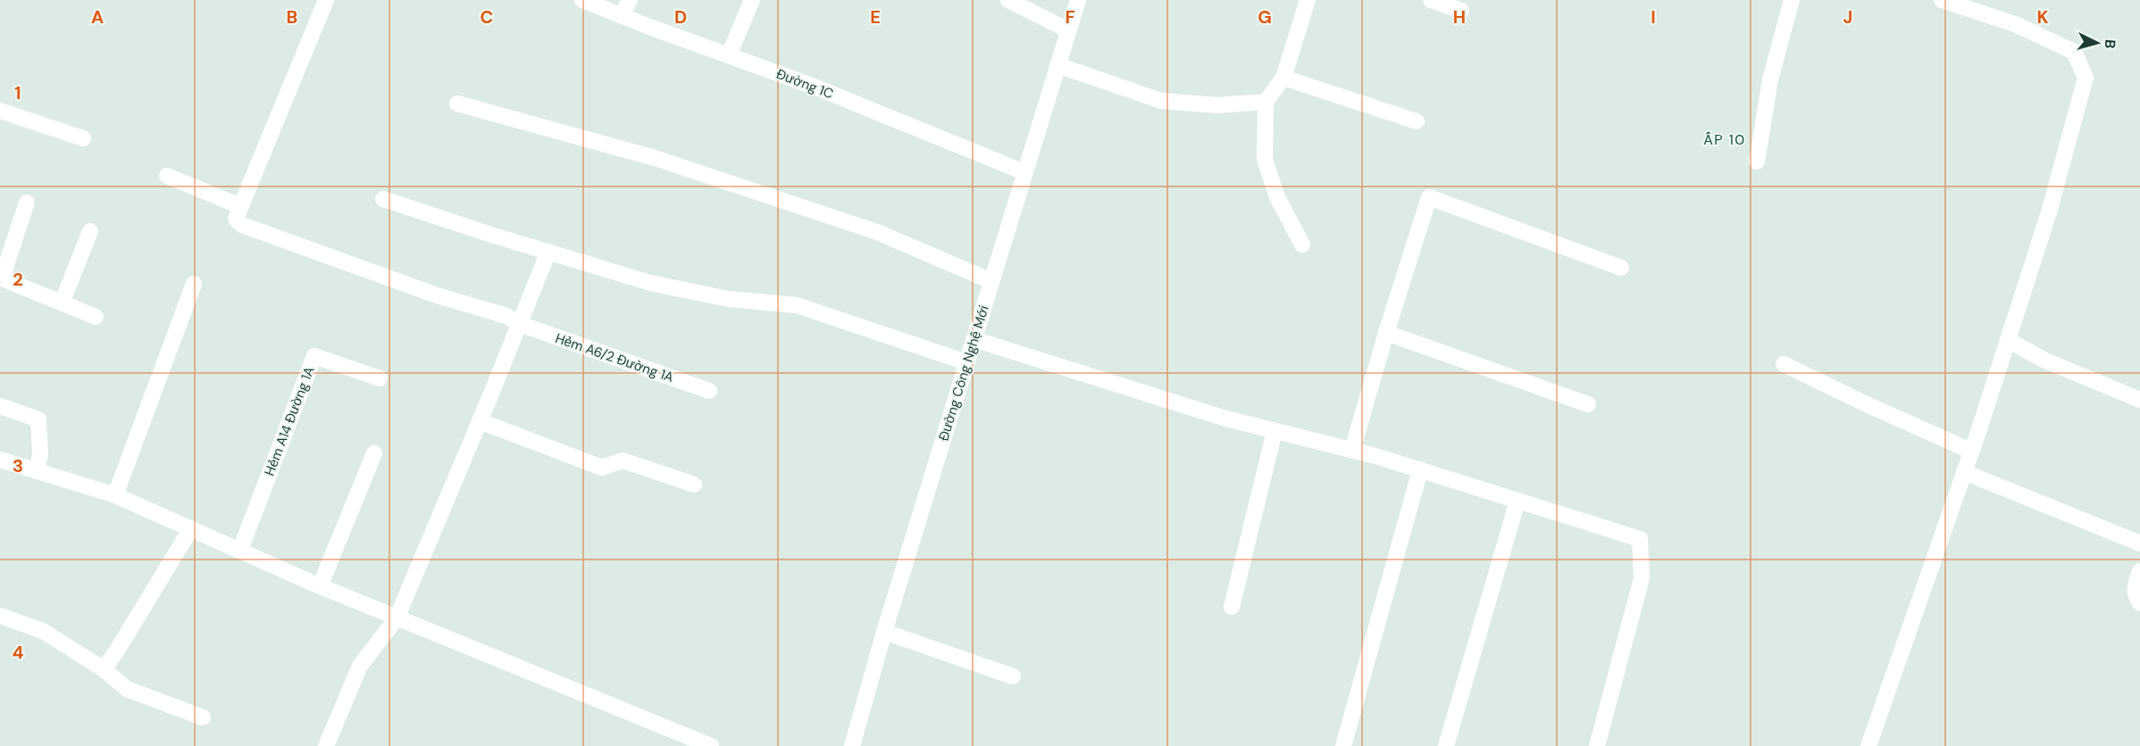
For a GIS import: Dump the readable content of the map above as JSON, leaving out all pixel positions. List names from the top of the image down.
{
  "streets": {
    "street": [
      "Đường 1C",
      "Hẻm A6/2 Đường 1A",
      "Đường Công Nghệ Mới",
      "Hẻm A14 Đường 1A"
    ]
  },
  "crossings": [
    ["Đường 1C", "Đường Công Nghệ Mới"]
  ],
  "districts": ["ẤP 10"],
  "north": "right",
  "grid": {
    "columns": [
      "A",
      "B",
      "C",
      "D",
      "E",
      "F",
      "G",
      "H",
      "I",
      "J",
      "K"
    ],
    "rows": [
      "1",
      "2",
      "3",
      "4"
    ]
  }
}
